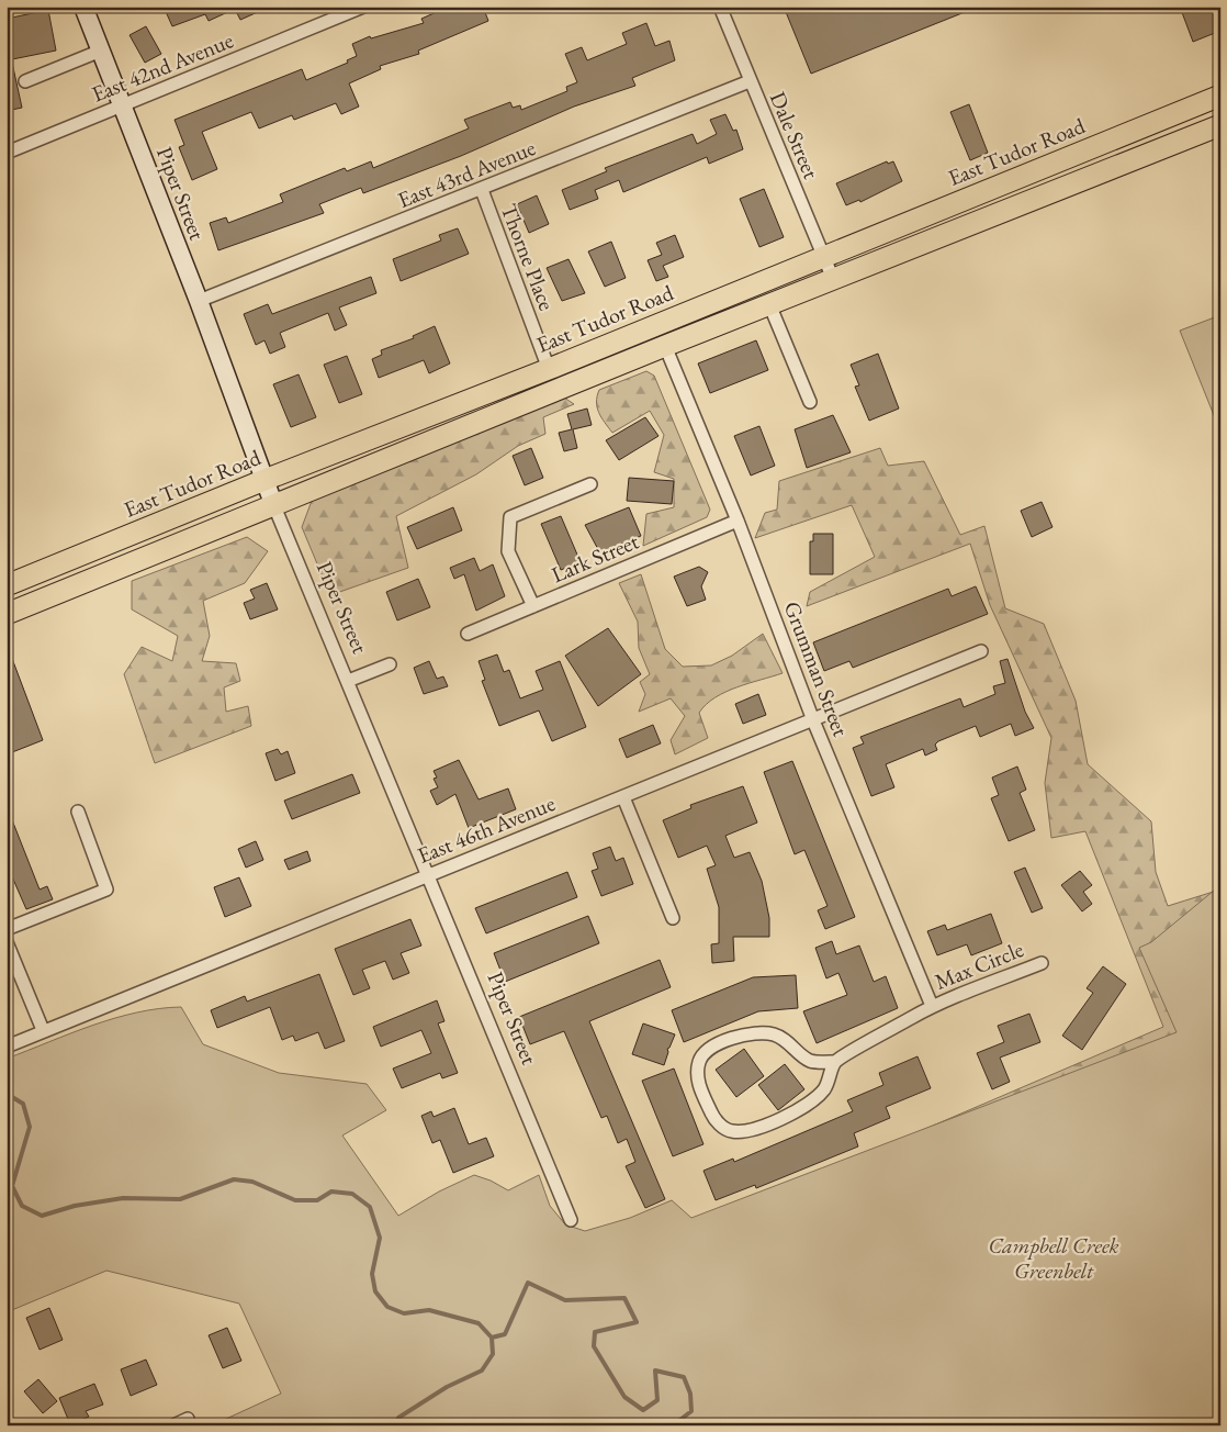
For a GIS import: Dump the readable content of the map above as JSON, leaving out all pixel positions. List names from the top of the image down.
{
  "streets": {
    "main road": ["East Tudor Road"],
    "street": [
      "East 42nd Avenue",
      "Dale Street",
      "East 43rd Avenue",
      "Piper Street",
      "Thorne Place",
      "Lark Street",
      "Grumman Street",
      "East 46th Avenue",
      "Max Circle"
    ]
  },
  "crossings": [
    ["East 42nd Avenue", "Piper Street"],
    ["Dale Street", "East Tudor Road"],
    ["Dale Street", "East 43rd Avenue"],
    ["East Tudor Road", "Piper Street"],
    ["East Tudor Road", "Thorne Place"],
    ["East 43rd Avenue", "Piper Street"],
    ["East 43rd Avenue", "Thorne Place"],
    ["Piper Street", "East 46th Avenue"],
    ["Lark Street", "Grumman Street"],
    ["Grumman Street", "East 46th Avenue"],
    ["Grumman Street", "Max Circle"]
  ],
  "parks": ["Campbell Creek Greenbelt"]
}
